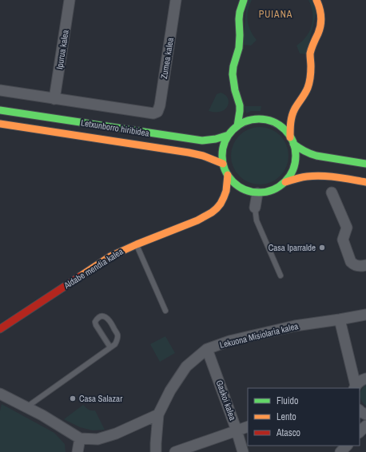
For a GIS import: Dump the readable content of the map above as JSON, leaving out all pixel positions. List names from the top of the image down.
{
  "streets": {
    "main road": ["Letxunborro hiribidea", "Aldabe mendia kalea"],
    "street": [
      "Ipurua kalea",
      "Zumea kalea",
      "Lekuona Misiolaria kalea",
      "Gaskoi kalea"
    ]
  },
  "crossings": [
    ["Ipurua kalea", "Zumea kalea"],
    ["Letxunborro hiribidea", "Aldabe mendia kalea"],
    ["Lekuona Misiolaria kalea", "Gaskoi kalea"]
  ],
  "districts": ["PUIANA"],
  "places": ["Casa Iparralde", "Casa Salazar"],
  "legend": ["Fluido", "Lento", "Atasco"]
}
